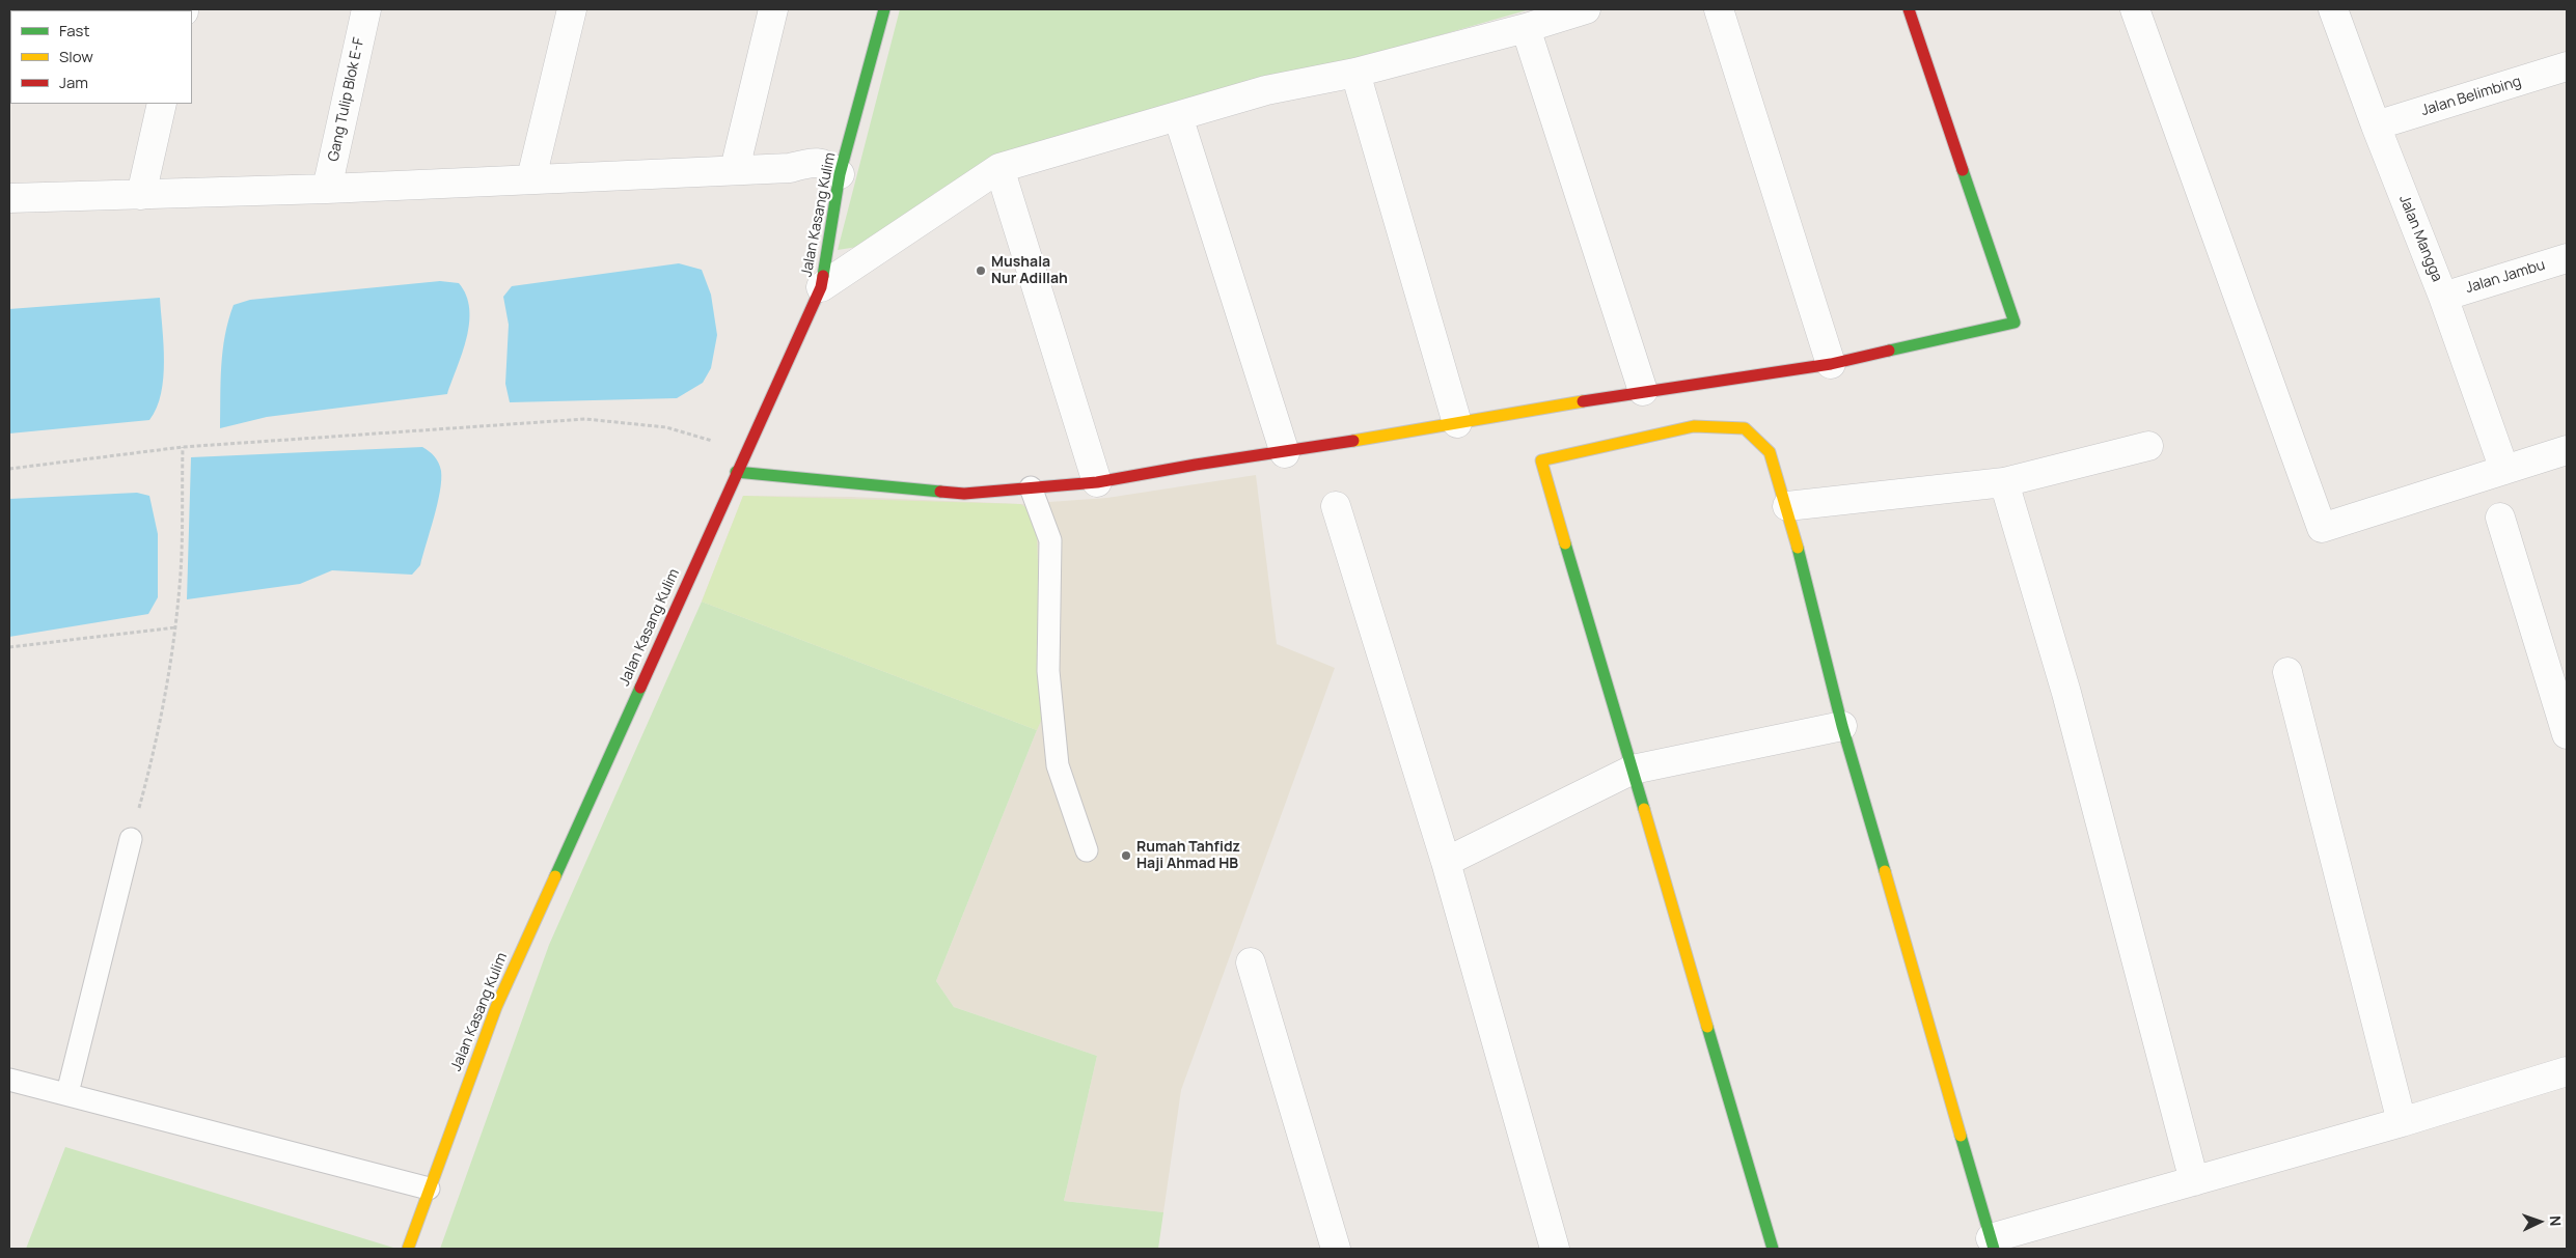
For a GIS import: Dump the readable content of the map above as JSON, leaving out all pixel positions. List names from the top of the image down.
{
  "streets": {
    "street": [
      "Jalan Belimbing",
      "Gang Tulip Blok E-F",
      "Jalan Kasang Kulim",
      "Jalan Mangga",
      "Jalan Jambu"
    ]
  },
  "crossings": [
    ["Jalan Belimbing", "Jalan Mangga"],
    ["Jalan Mangga", "Jalan Jambu"]
  ],
  "places": ["Mushala Nur Adillah", "Rumah Tahfidz Haji Ahmad HB"],
  "legend": ["Fast", "Slow", "Jam"],
  "north": "right"
}
